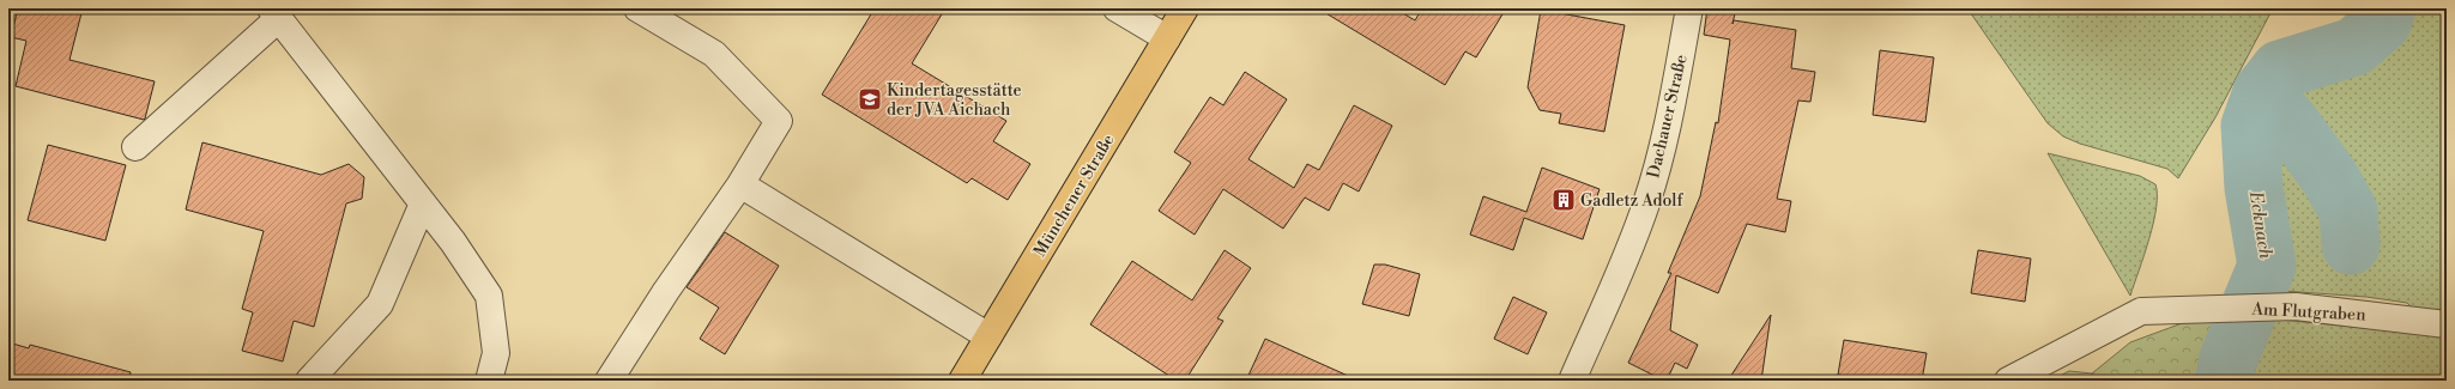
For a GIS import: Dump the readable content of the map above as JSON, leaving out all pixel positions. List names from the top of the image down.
{
  "streets": {
    "main road": ["Münchener Straße"],
    "street": ["Dachauer Straße", "Am Flutgraben"]
  },
  "water": ["Ecknach"],
  "places": {
    "school or university": ["Kindertagesstätte der JVA Aichach"],
    "building": ["Gadletz Adolf"]
  }
}
